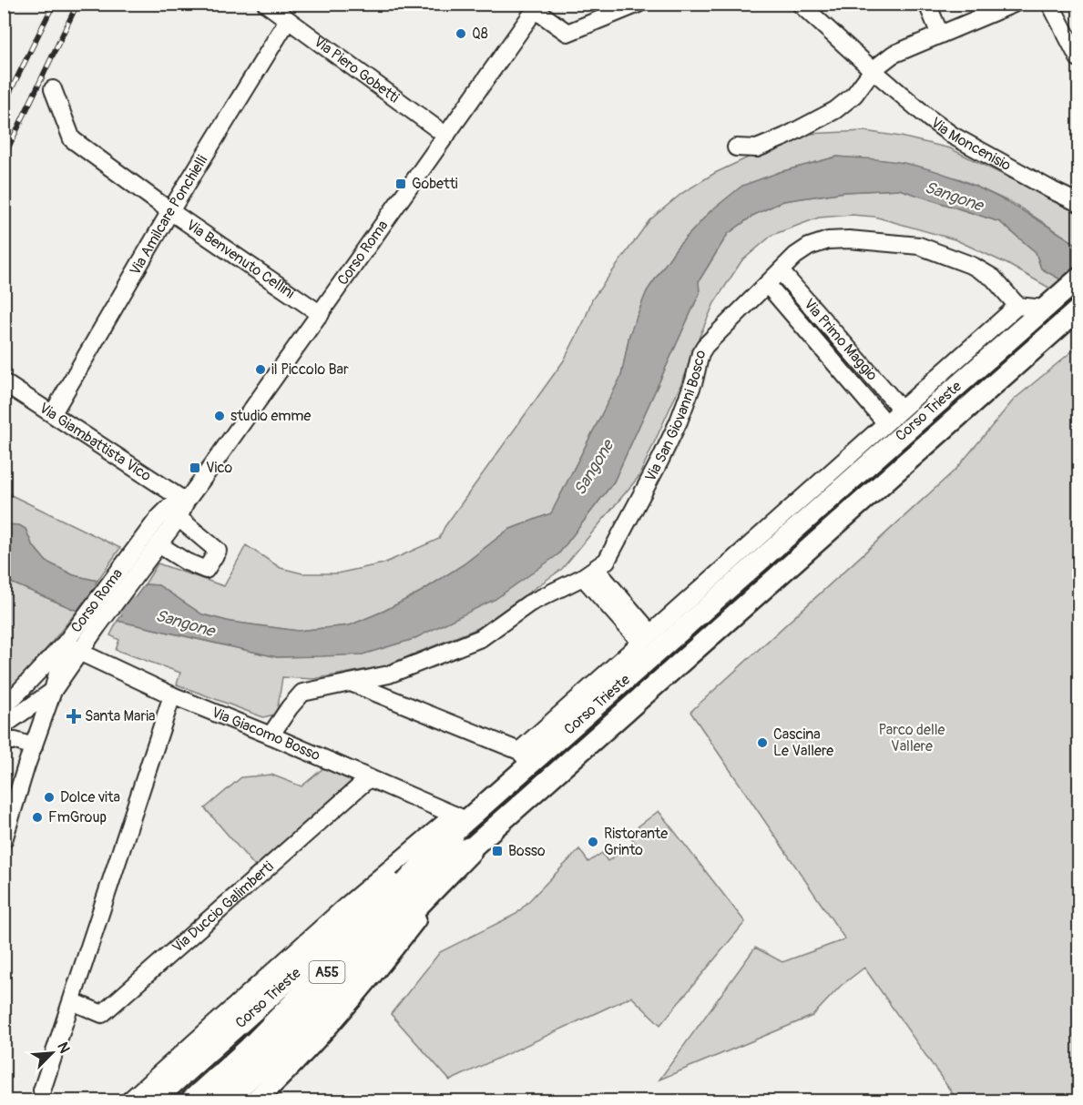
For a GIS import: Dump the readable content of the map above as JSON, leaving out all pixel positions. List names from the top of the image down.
{
  "streets": {
    "highway": ["A55"],
    "main road": ["Corso Trieste"],
    "street": [
      "Via Piero Gobetti",
      "Via Moncenisio",
      "Via Amilcare Ponchielli",
      "Corso Roma",
      "Via Benvenuto Cellini",
      "Via Primo Maggio",
      "Via San Giovanni Bosco",
      "Via Giambattista Vico",
      "Via Giacomo Bosso",
      "Via Duccio Galimberti"
    ]
  },
  "crossings": [
    ["Via Piero Gobetti", "Via Amilcare Ponchielli"],
    ["Via Piero Gobetti", "Corso Roma"],
    ["Via Amilcare Ponchielli", "Via Benvenuto Cellini"],
    ["Via Amilcare Ponchielli", "Via Giambattista Vico"],
    ["Corso Roma", "Via Benvenuto Cellini"],
    ["Corso Roma", "Via Giambattista Vico"],
    ["Corso Roma", "Via Giacomo Bosso"],
    ["Via Primo Maggio", "Corso Trieste"],
    ["Via Primo Maggio", "Via San Giovanni Bosco"],
    ["Corso Trieste", "Via San Giovanni Bosco"],
    ["Corso Trieste", "Via Giacomo Bosso"],
    ["Corso Trieste", "A55"],
    ["Via San Giovanni Bosco", "Via Giacomo Bosso"],
    ["Via Giacomo Bosso", "Via Duccio Galimberti"],
    ["Via Giacomo Bosso", "A55"]
  ],
  "water": ["Sangone"],
  "parks": ["Parco delle Vallere"],
  "places": {
    "other": [
      "Q8",
      "il Piccolo Bar",
      "studio emme",
      "Cascina Le Vallere",
      "Dolce vita",
      "FmGroup",
      "Ristorante Grinto"
    ],
    "transit": ["Gobetti", "Vico", "Bosso"],
    "health": ["Santa Maria"]
  },
  "north": "top right"
}
